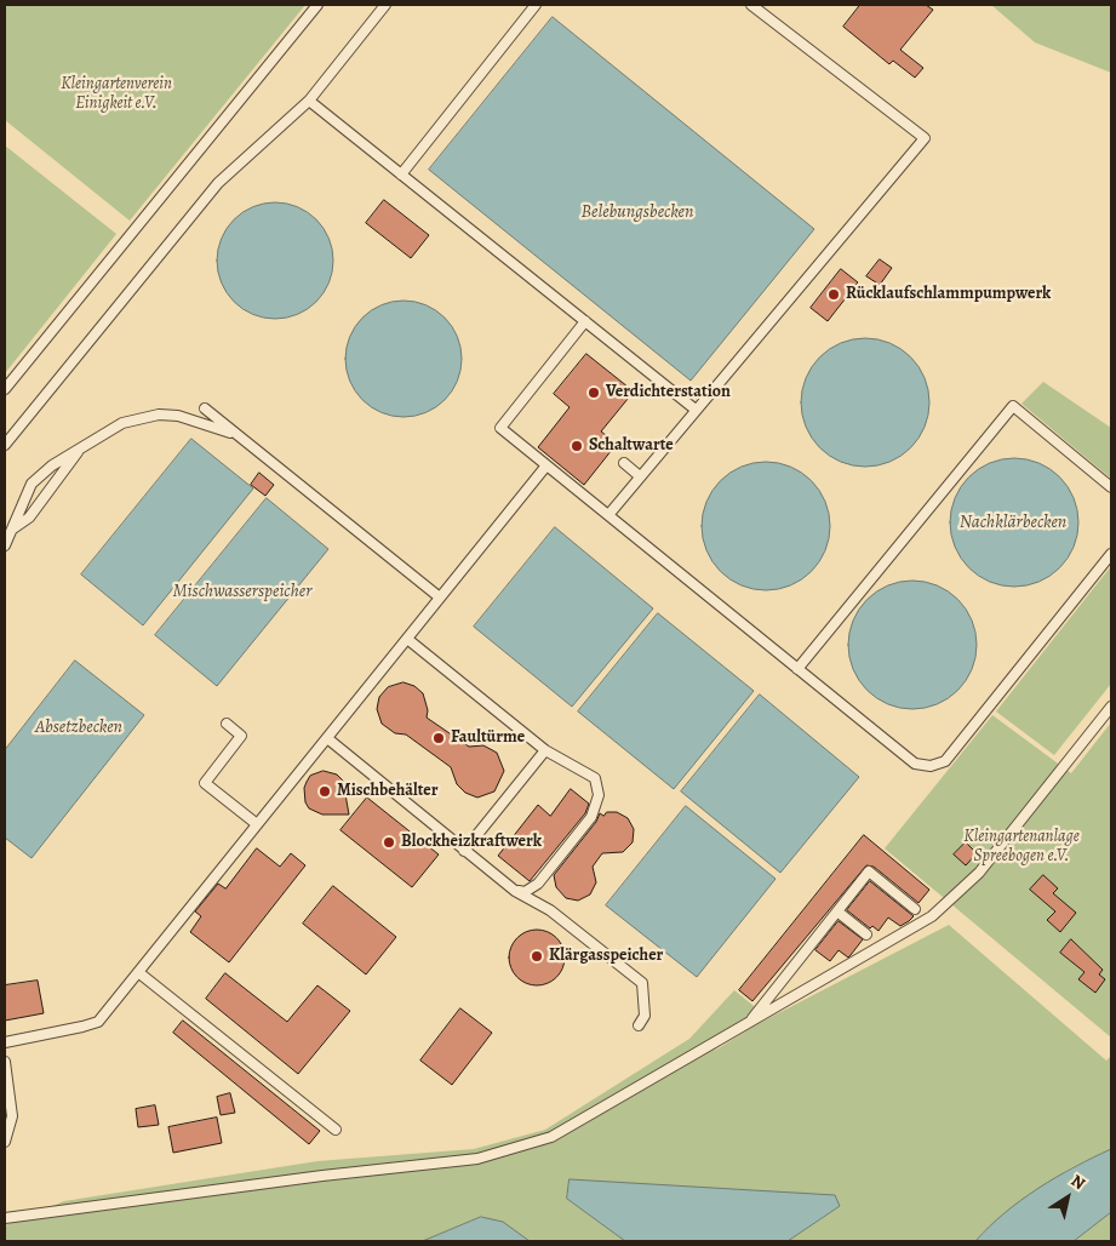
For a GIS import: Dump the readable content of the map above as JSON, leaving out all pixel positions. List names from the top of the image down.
{
  "water": [
    "Belebungsbecken",
    "Nachklärbecken",
    "Mischwasserspeicher",
    "Absetzbecken"
  ],
  "parks": ["Kleingartenverein Einigkeit e.V.", "Kleingartenanlage Spreebogen e.V."],
  "places": [
    "Rücklaufschlammpumpwerk",
    "Verdichterstation",
    "Schaltwarte",
    "Faultürme",
    "Mischbehälter",
    "Blockheizkraftwerk",
    "Klärgasspeicher"
  ],
  "north": "top right"
}
